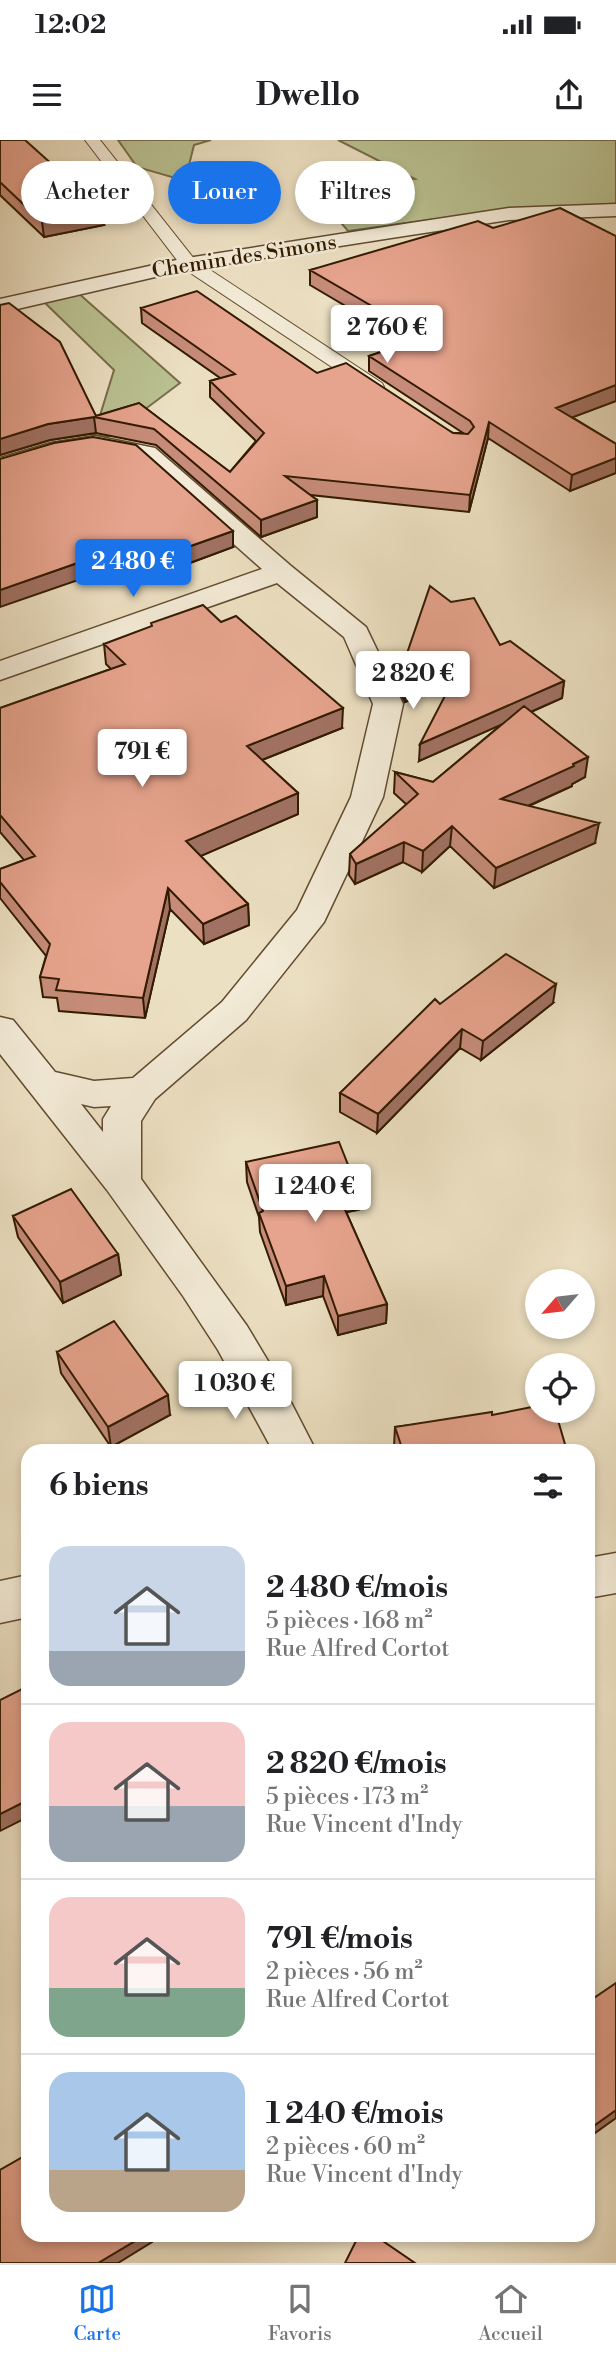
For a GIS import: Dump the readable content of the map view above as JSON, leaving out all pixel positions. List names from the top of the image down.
{
  "streets": {
    "street": ["Chemin des Simons"]
  },
  "north": "bottom left",
  "page": {
    "status": "12:02",
    "header": "Dwello",
    "chip": ["Acheter", "Louer", "Filtres"],
    "price": [
      "2 760 €",
      "2 480 €",
      "2 820 €",
      "791 €",
      "1 240 €",
      "1 030 €"
    ],
    "heading": "6 biens",
    "list": [
      {
        "name": "2 480 €/mois",
        "note": "5 pièces · 168 m² · Rue Alfred Cortot"
      },
      {
        "name": "2 820 €/mois",
        "note": "5 pièces · 173 m² · Rue Vincent d'Indy"
      },
      {
        "name": "791 €/mois",
        "note": "2 pièces · 56 m² · Rue Alfred Cortot"
      },
      {
        "name": "1 240 €/mois",
        "note": "2 pièces · 60 m² · Rue Vincent d'Indy"
      }
    ],
    "tabs": ["Carte", "Favoris", "Accueil"]
  }
}
